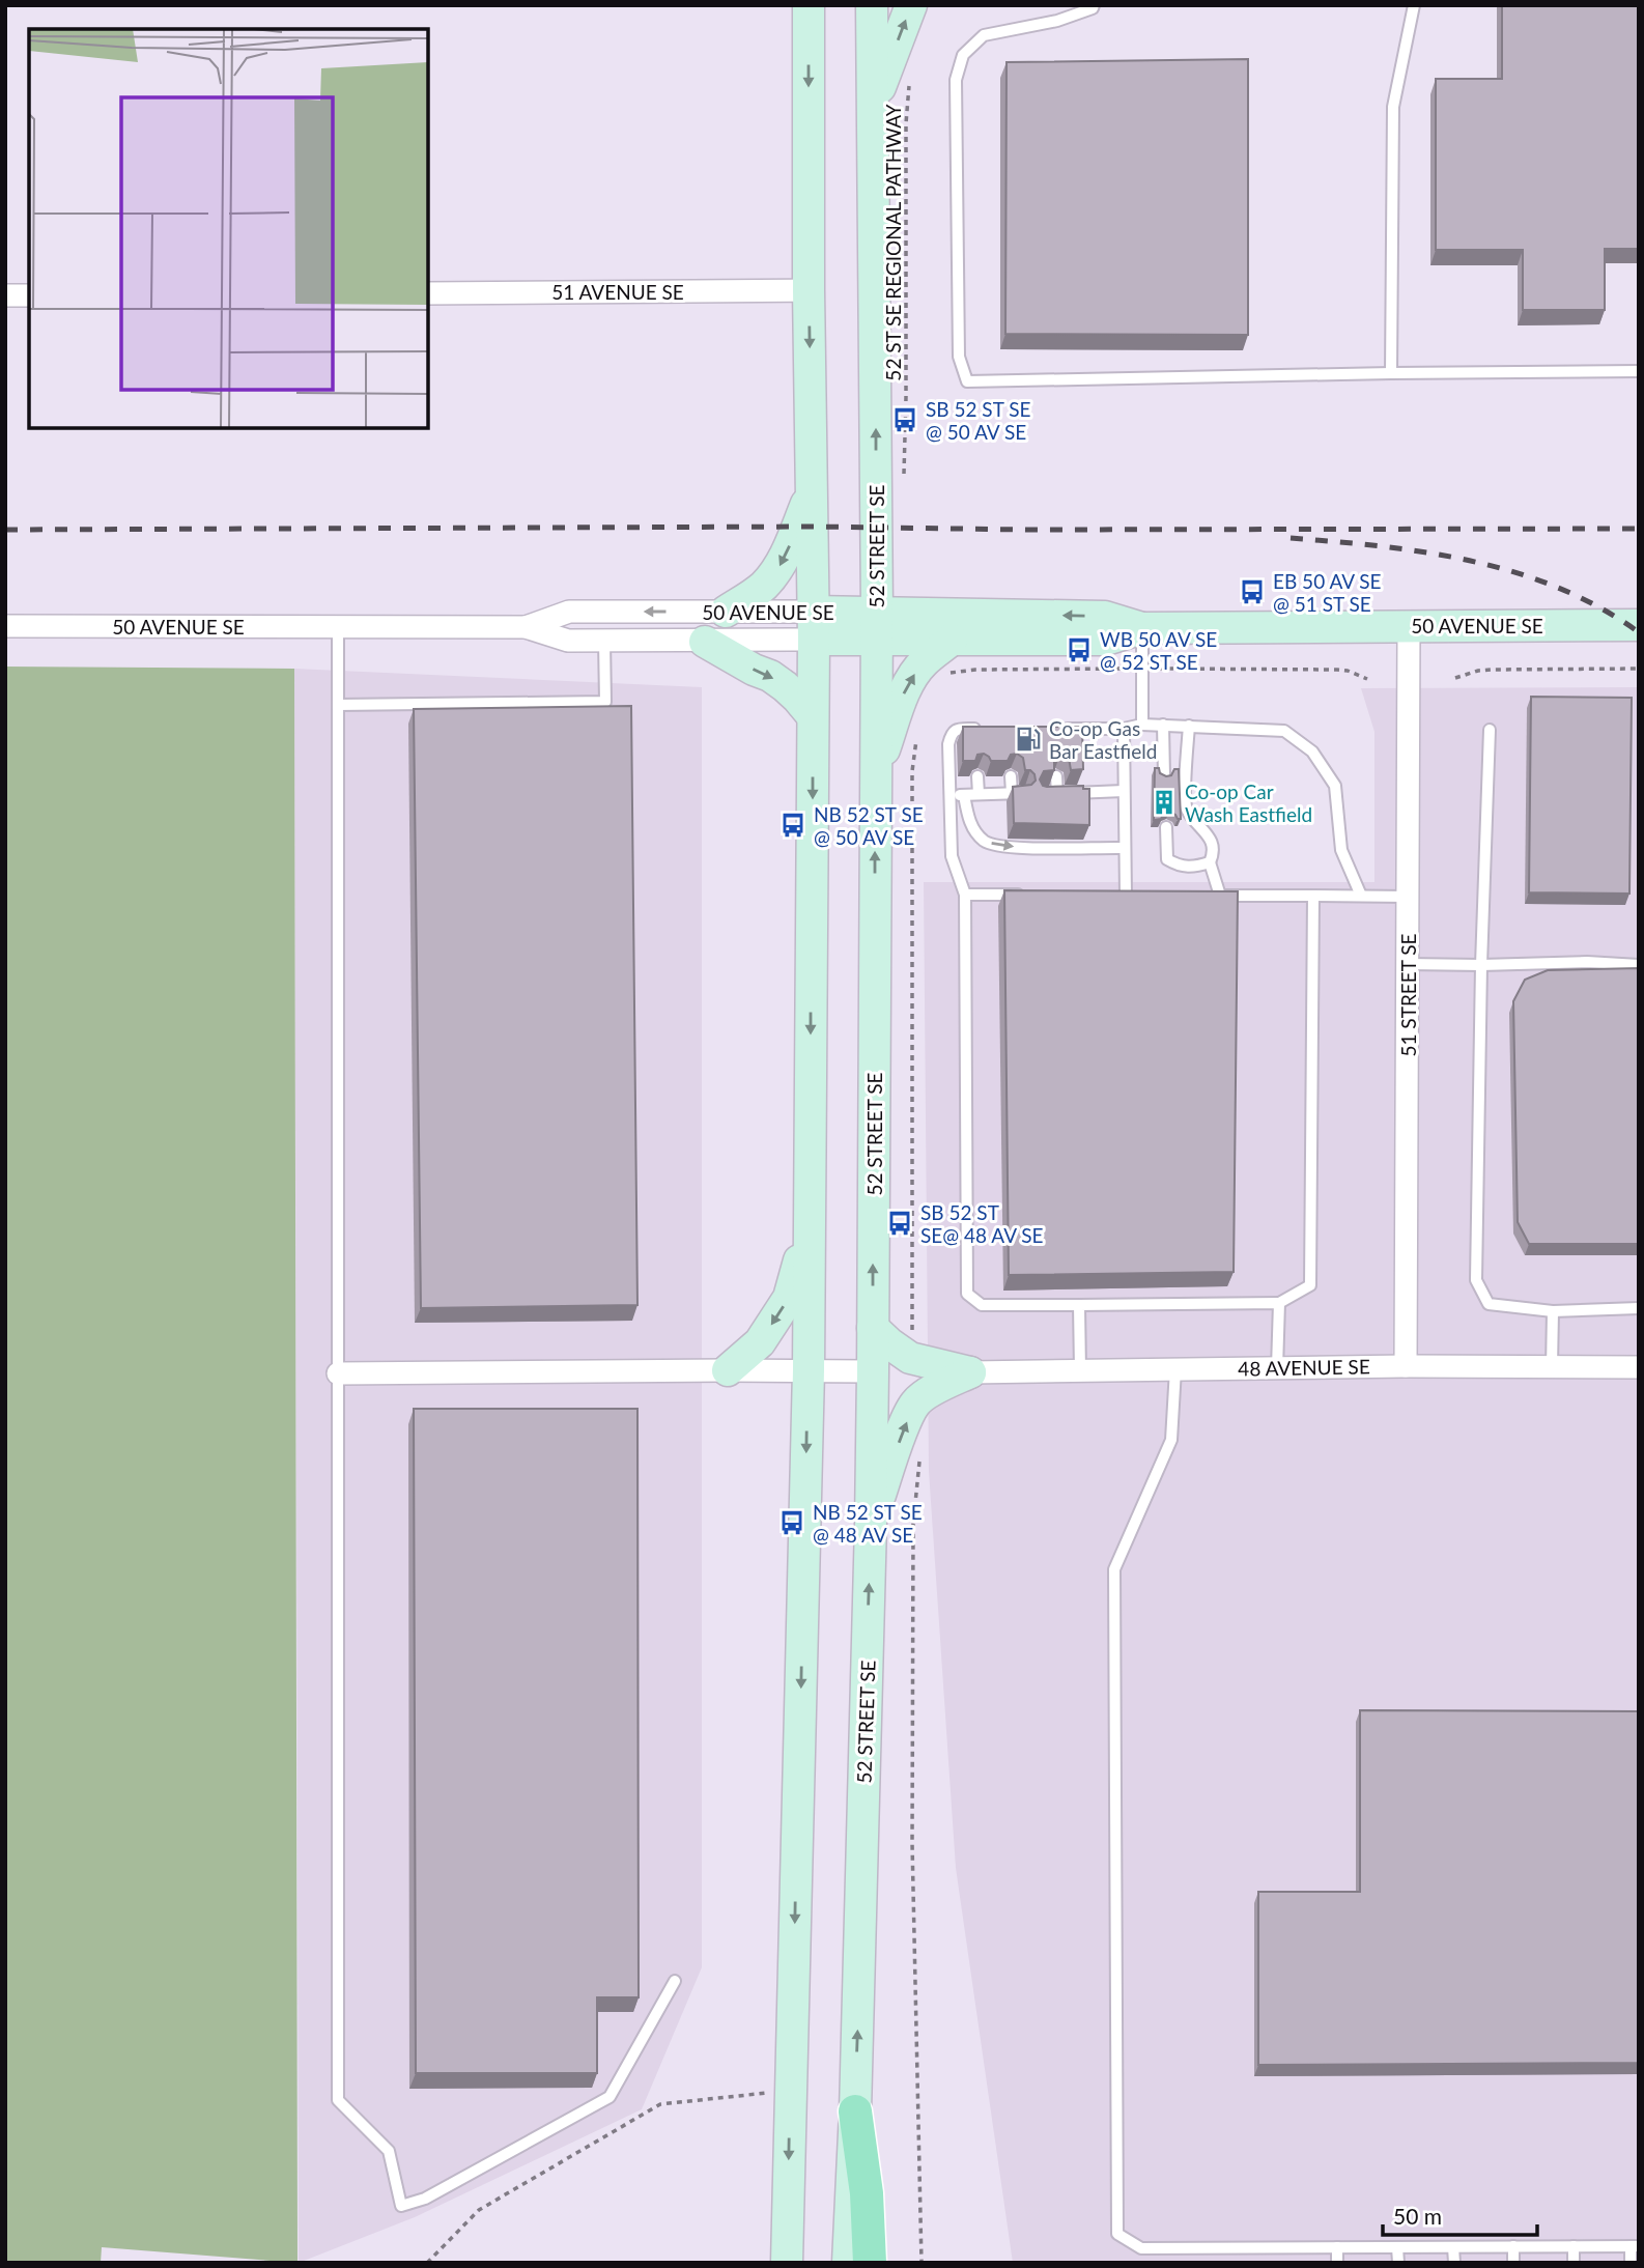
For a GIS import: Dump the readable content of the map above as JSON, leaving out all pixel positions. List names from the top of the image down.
{
  "streets": {
    "main road": ["52 STREET SE", "50 AVENUE SE"],
    "street": ["51 AVENUE SE", "51 STREET SE", "48 AVENUE SE"],
    "path": ["52 ST SE REGIONAL PATHWAY"]
  },
  "crossings": [
    ["52 STREET SE", "50 AVENUE SE"],
    ["50 AVENUE SE", "51 STREET SE"],
    ["51 STREET SE", "48 AVENUE SE"]
  ],
  "places": {
    "bus stop": [
      "SB 52 ST SE @ 50 AV SE",
      "EB 50 AV SE @ 51 ST SE",
      "WB 50 AV SE @ 52 ST SE",
      "NB 52 ST SE @ 50 AV SE",
      "SB 52 ST SE@ 48 AV SE",
      "NB 52 ST SE @ 48 AV SE"
    ],
    "fuel station": ["Co-op Gas Bar Eastfield"],
    "building": ["Co-op Car Wash Eastfield"]
  },
  "scale_bar": "50 m"
}
